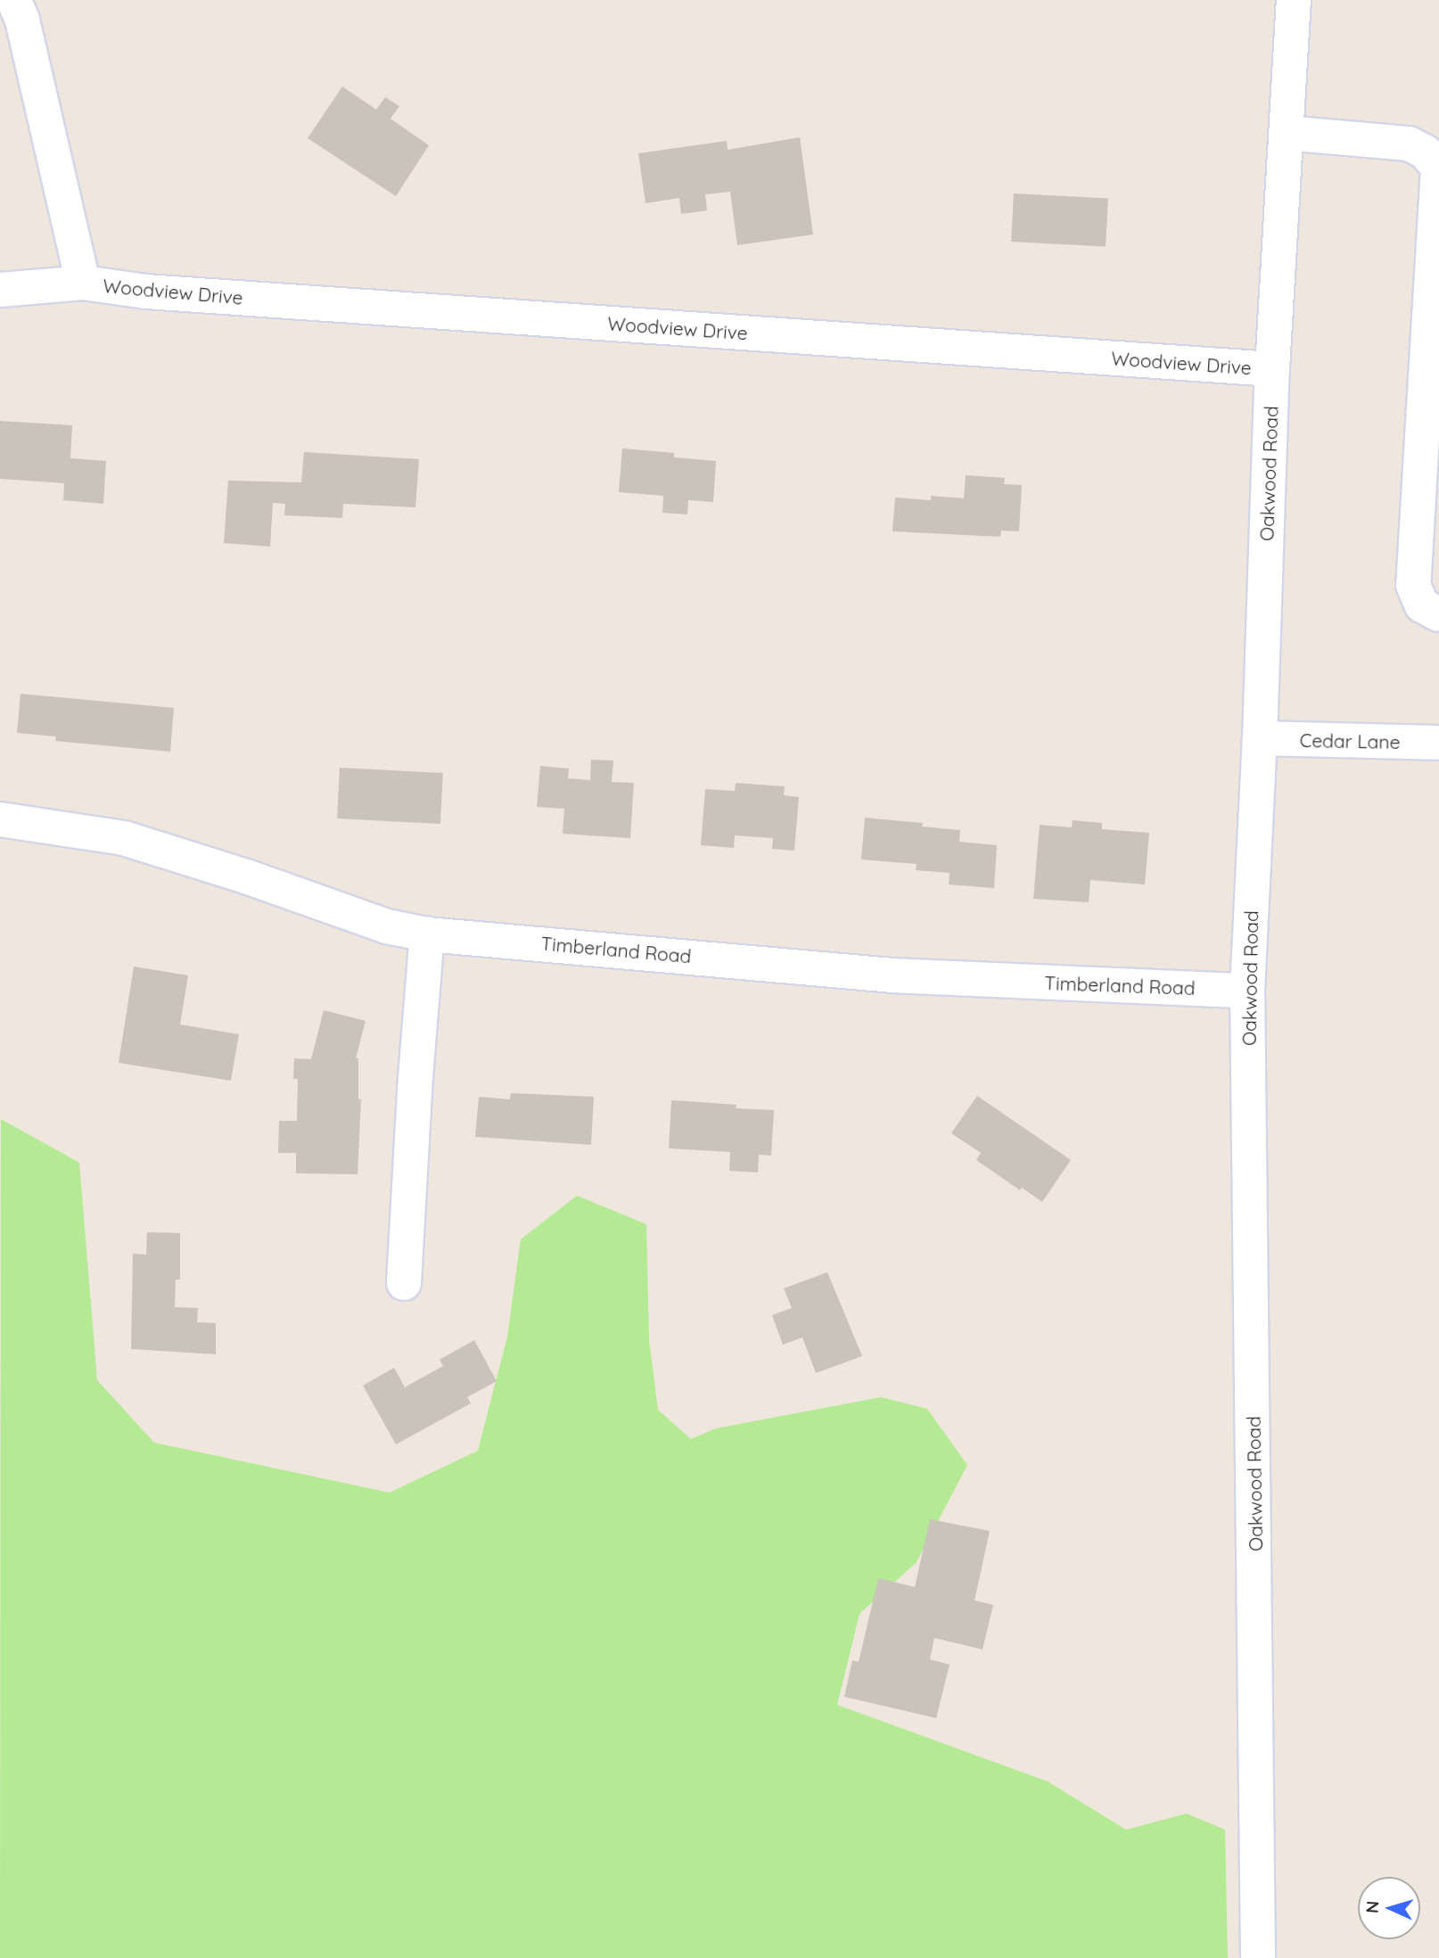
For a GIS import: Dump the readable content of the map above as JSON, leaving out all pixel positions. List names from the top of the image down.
{
  "streets": {
    "street": [
      "Woodview Drive",
      "Oakwood Road",
      "Cedar Lane",
      "Timberland Road"
    ]
  },
  "crossings": [
    ["Woodview Drive", "Oakwood Road"],
    ["Oakwood Road", "Cedar Lane"],
    ["Oakwood Road", "Timberland Road"]
  ],
  "north": "left"
}
